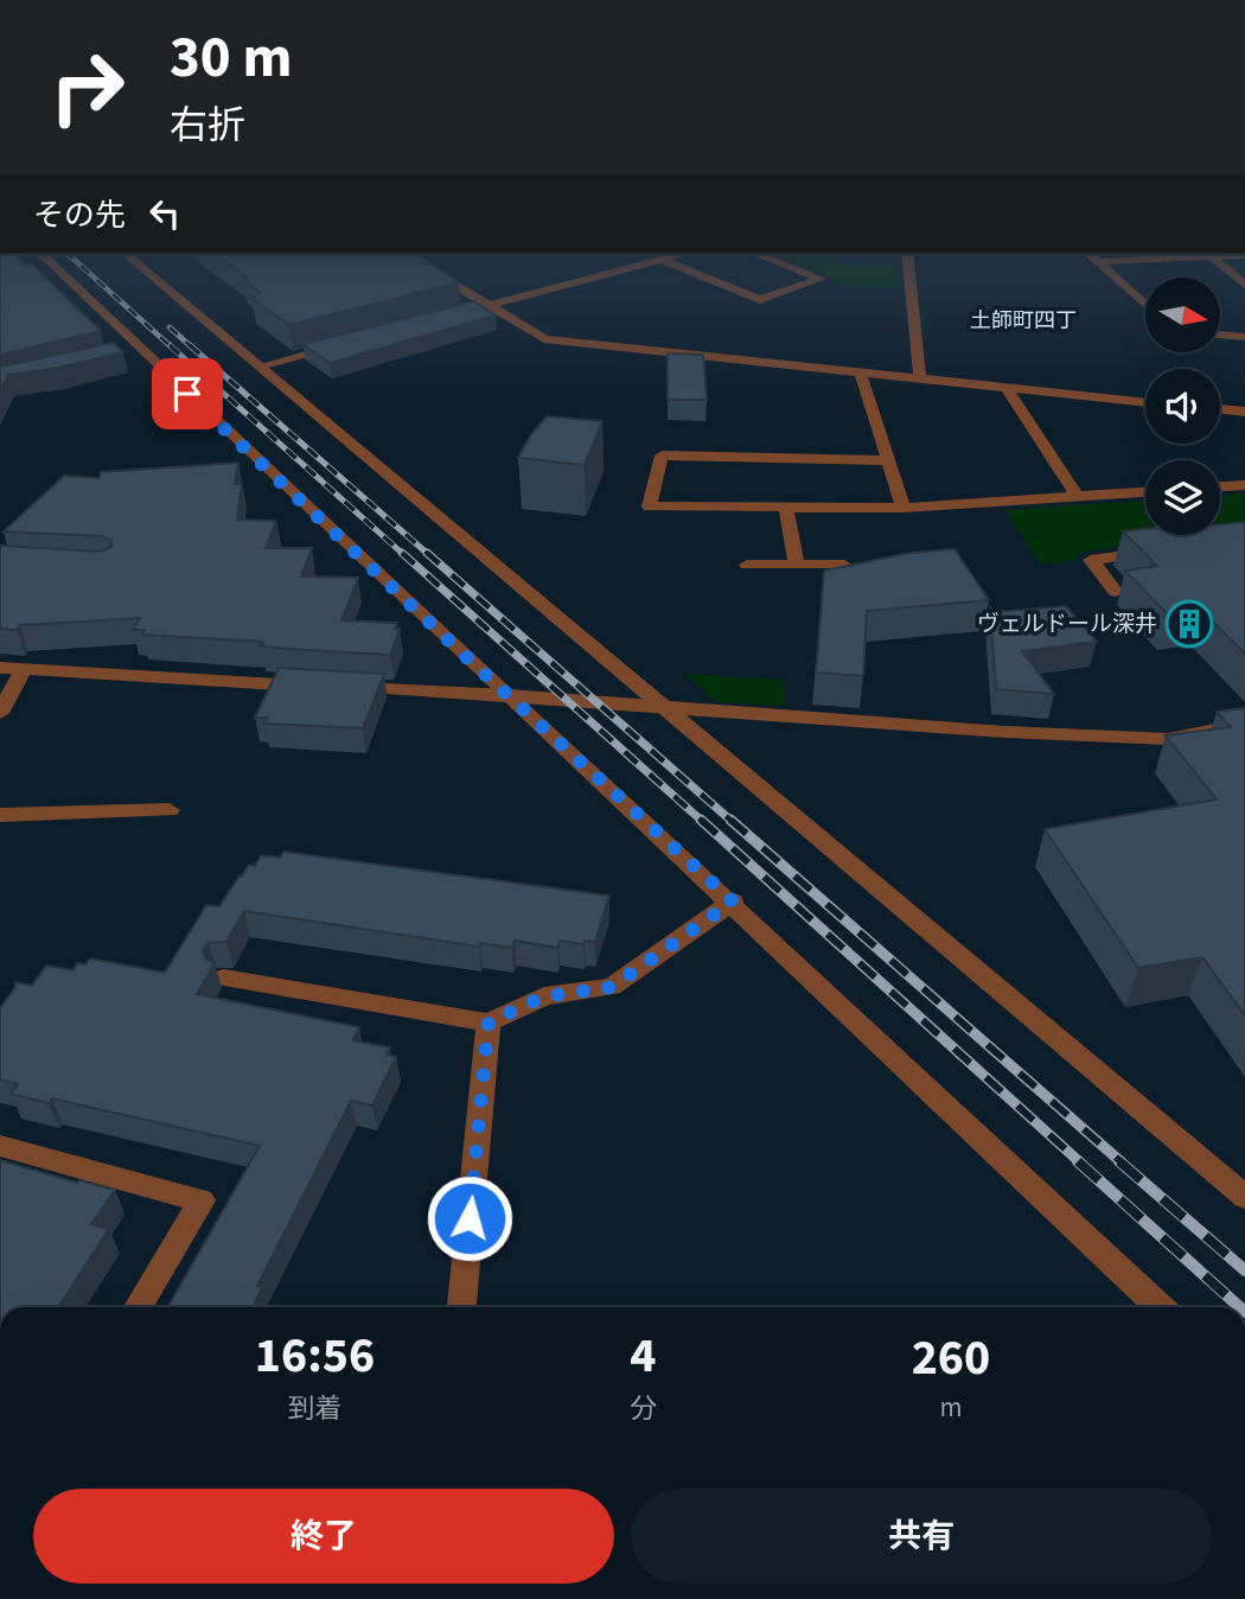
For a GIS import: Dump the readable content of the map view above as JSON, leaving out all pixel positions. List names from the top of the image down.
{
  "districts": ["土師町四丁"],
  "places": {
    "building": ["ヴェルドール深井"]
  },
  "north": "right",
  "page": {
    "turn": ["30 m", "右折"],
    "then": "その先",
    "eta": [
      "16:56",
      "到着",
      "4",
      "分",
      "260",
      "m"
    ],
    "buttons": ["終了", "共有"]
  }
}
